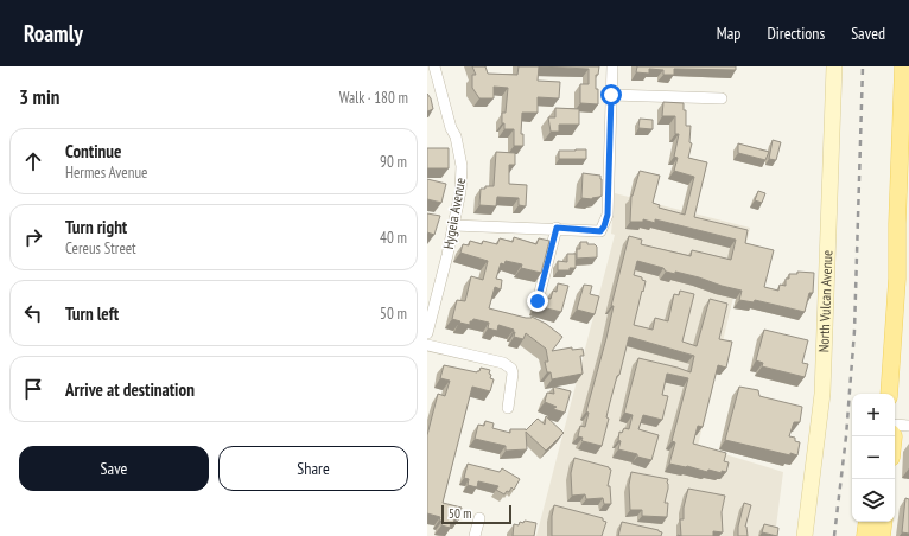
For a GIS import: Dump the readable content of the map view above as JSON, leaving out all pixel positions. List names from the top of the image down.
{
  "streets": {
    "main road": ["North Vulcan Avenue"],
    "street": ["Hygeia Avenue"]
  },
  "scale_bar": "50 m",
  "page": {
    "header": "Roamly",
    "nav": ["Map", "Directions", "Saved"],
    "heading": ["3 min", "Walk · 180 m"],
    "list": [
      ["Continue", "Hermes Avenue", "90 m"],
      ["Turn right", "Cereus Street", "40 m"],
      ["Turn left", "50 m"],
      "Arrive at destination"
    ],
    "map_buttons": ["+", "−"],
    "buttons": ["Save", "Share"],
    "scale": "50 m"
  }
}
